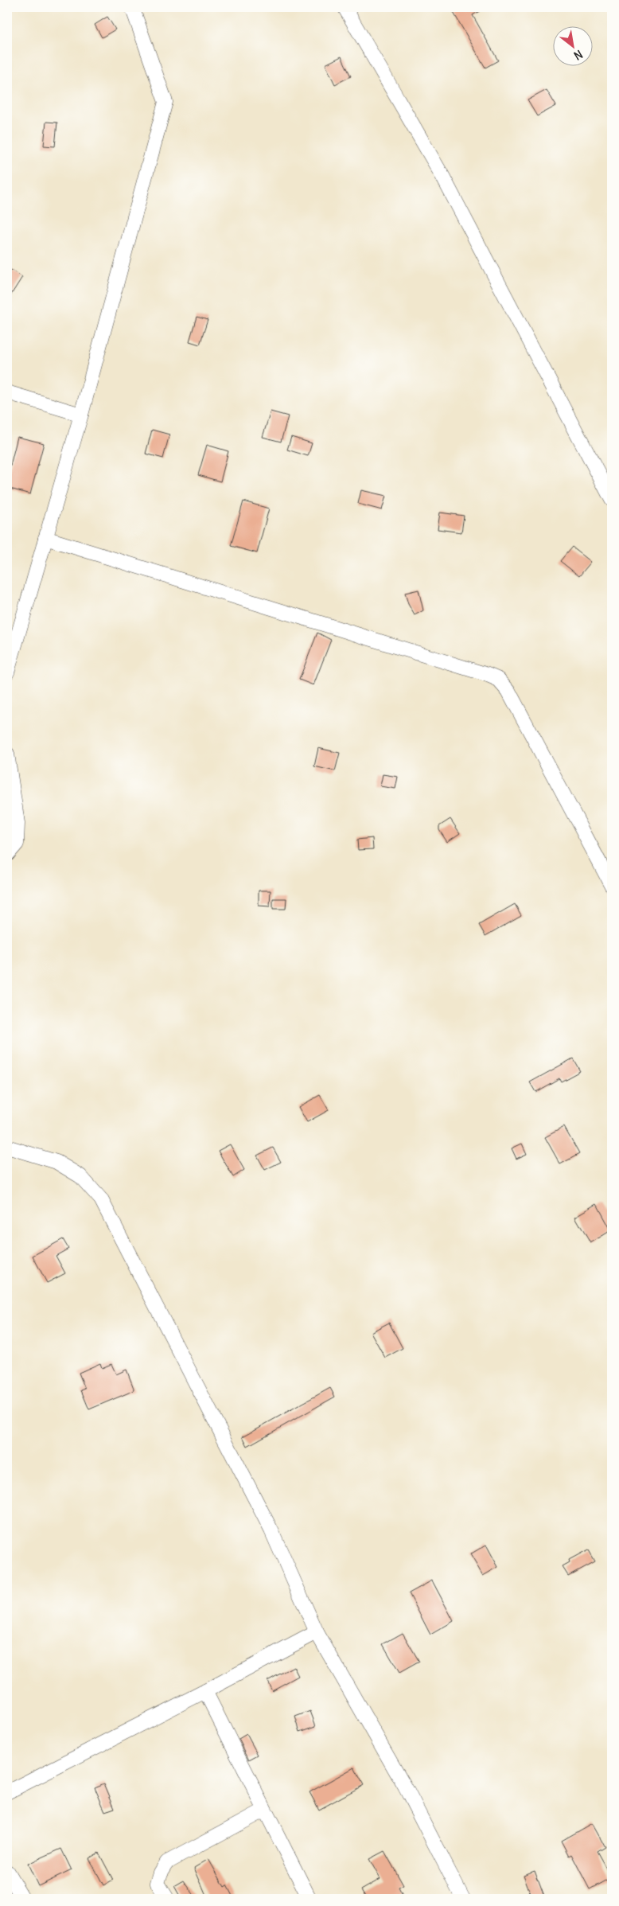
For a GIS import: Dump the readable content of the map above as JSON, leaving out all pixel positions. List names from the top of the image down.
{
  "north": "bottom right"
}
